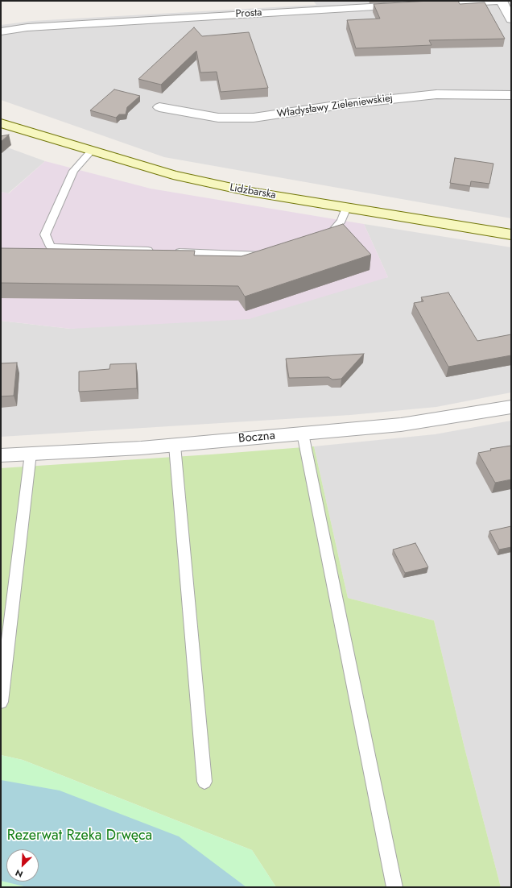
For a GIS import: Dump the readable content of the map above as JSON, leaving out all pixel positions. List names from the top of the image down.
{
  "streets": {
    "main road": ["Lidzbarska"],
    "street": ["Prosta", "Władysławy Zieleniewskiej", "Boczna"]
  },
  "parks": ["Rezerwat Rzeka Drwęca"],
  "north": "bottom left"
}
